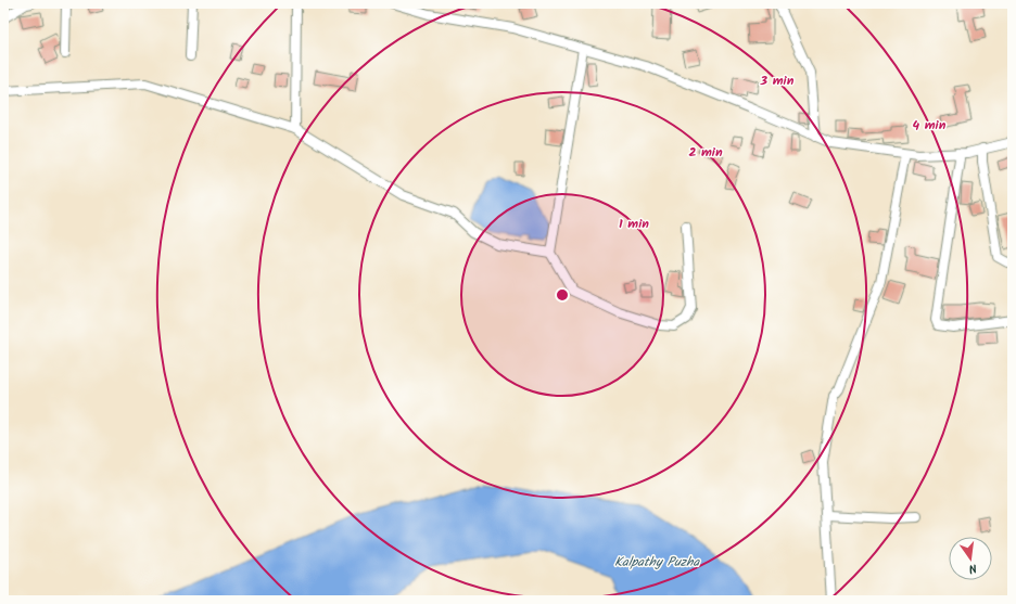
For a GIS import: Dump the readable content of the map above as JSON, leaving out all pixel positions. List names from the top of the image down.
{
  "water": ["Kalpathy Puzha"],
  "north": "bottom",
  "rings": [
    "3 min",
    "4 min",
    "2 min",
    "1 min"
  ]
}
